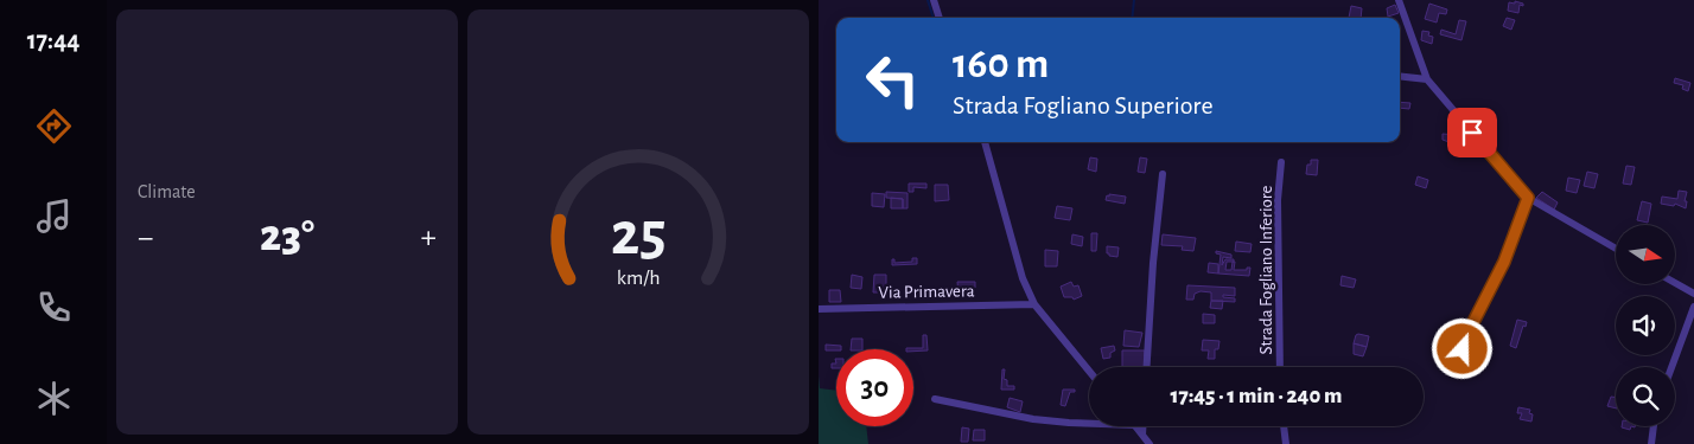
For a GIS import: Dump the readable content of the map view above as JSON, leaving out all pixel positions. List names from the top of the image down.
{
  "streets": {
    "street": ["Strada Fogliano Inferiore", "Via Primavera"]
  },
  "north": "right",
  "page": {
    "tabs": "17:44",
    "tile": "Climate",
    "turn": ["160 m", "Strada Fogliano Superiore"],
    "heat": ["−", "23°", "+"],
    "limit": "30",
    "trip": "17:45 · 1 min · 240 m",
    "gauge": ["25", "km/h"]
  }
}
